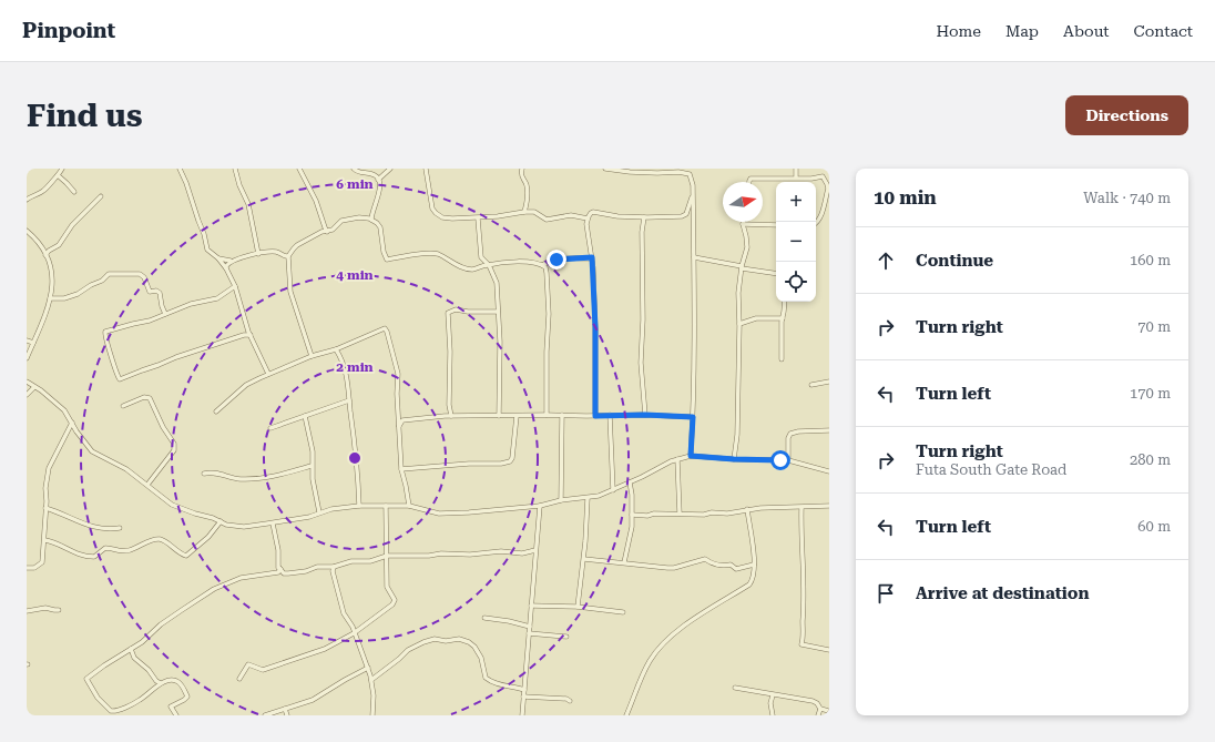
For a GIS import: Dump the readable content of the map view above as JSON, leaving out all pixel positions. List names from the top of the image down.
{
  "north": "right",
  "page": {
    "header": "Pinpoint",
    "nav": [
      "Home",
      "Map",
      "About",
      "Contact"
    ],
    "buttons": "Directions",
    "title": "Find us",
    "heading": ["10 min", "Walk · 740 m"],
    "map_buttons": ["+", "−"],
    "list": [
      ["Continue", "160 m"],
      ["Turn right", "70 m"],
      ["Turn left", "170 m"],
      ["Turn right", "Futa South Gate Road", "280 m"],
      ["Turn left", "60 m"],
      "Arrive at destination"
    ]
  },
  "rings": ["6 min", "4 min", "2 min"]
}
